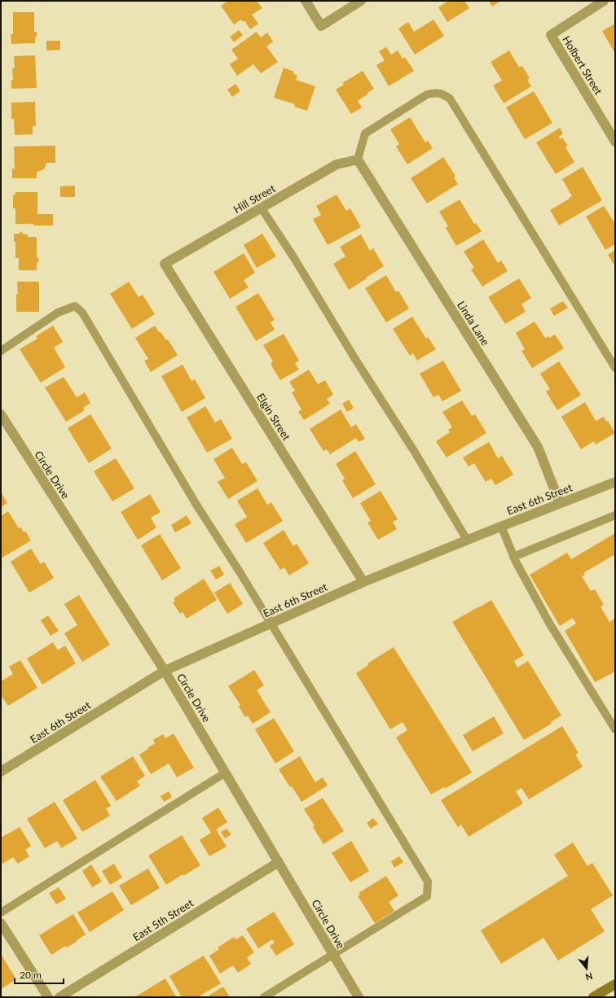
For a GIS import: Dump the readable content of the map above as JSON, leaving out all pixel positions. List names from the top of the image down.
{
  "streets": {
    "street": [
      "Holbert Street",
      "Hill Street",
      "Linda Lane",
      "Elgin Street",
      "Circle Drive",
      "East 6th Street",
      "East 5th Street"
    ]
  },
  "crossings": [
    ["Hill Street", "Linda Lane"],
    ["Hill Street", "Elgin Street"],
    ["Linda Lane", "East 6th Street"],
    ["Elgin Street", "East 6th Street"],
    ["Circle Drive", "East 6th Street"],
    ["Circle Drive", "East 5th Street"]
  ],
  "scale_bar": "20 m",
  "north": "bottom"
}
